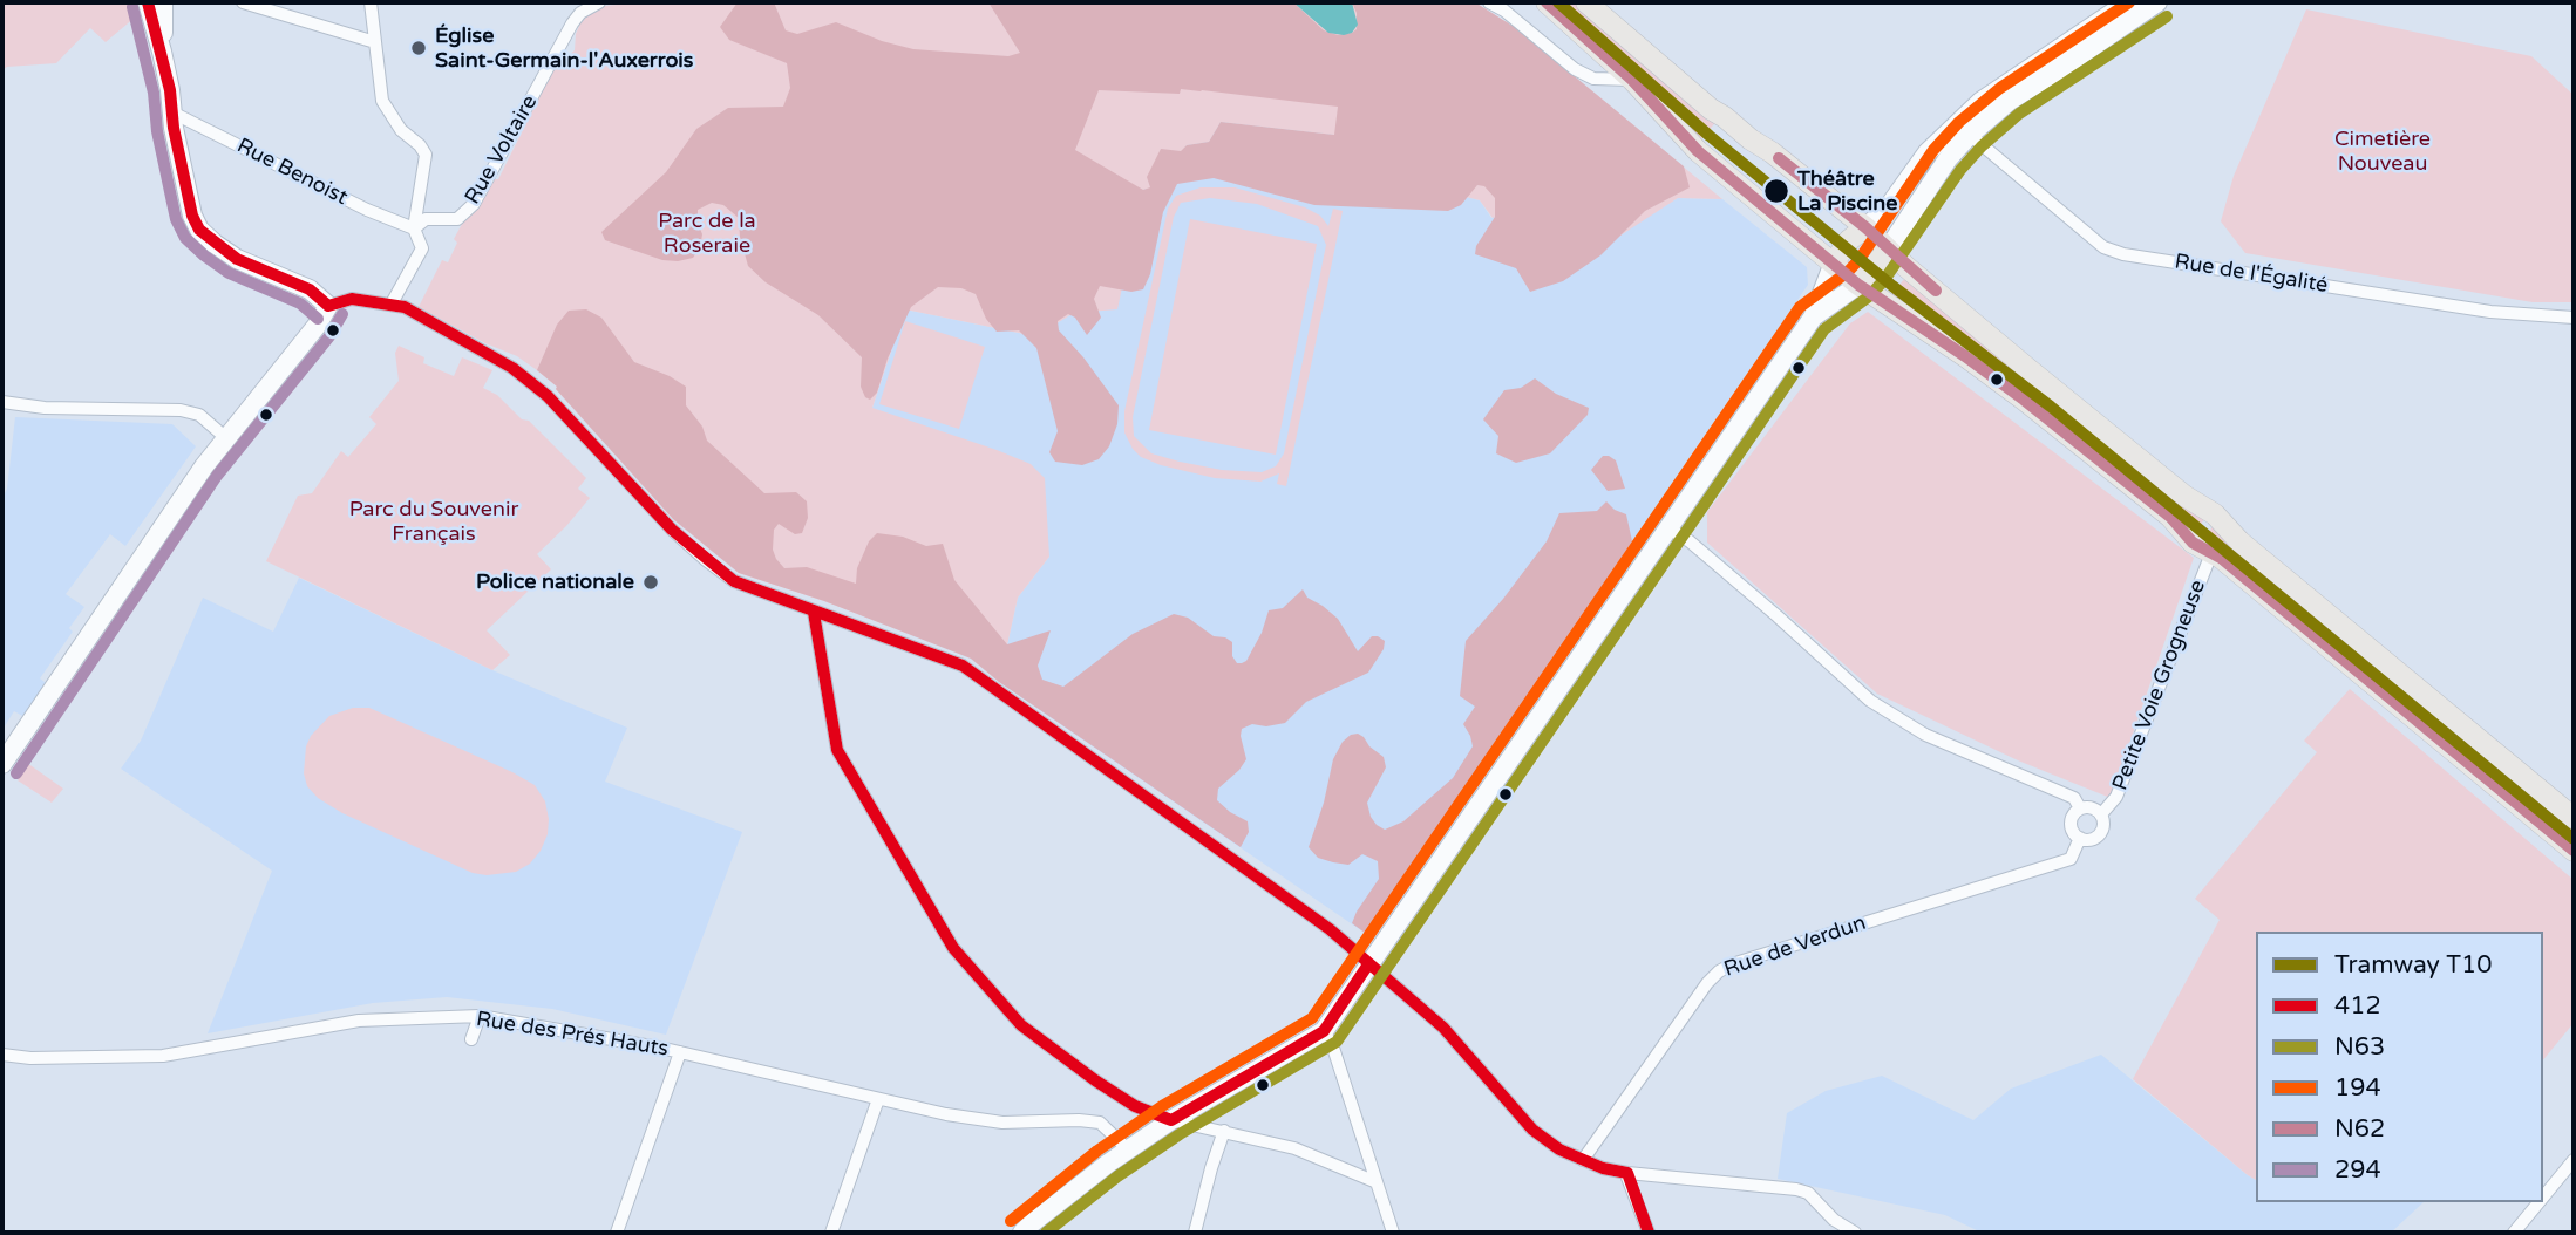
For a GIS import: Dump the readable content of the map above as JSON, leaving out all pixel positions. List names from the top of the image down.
{
  "streets": {
    "street": [
      "Rue Voltaire",
      "Rue Benoist",
      "Rue de l'Égalité",
      "Petite Voie Grogneuse",
      "Rue de Verdun",
      "Rue des Prés Hauts"
    ]
  },
  "crossings": [
    ["Rue Voltaire", "Rue Benoist"],
    ["Petite Voie Grogneuse", "Rue de Verdun"]
  ],
  "parks": ["Cimetière Nouveau", "Parc de la Roseraie", "Parc du Souvenir Français"],
  "places": ["Église Saint-Germain-l'Auxerrois", "Théâtre La Piscine", "Police nationale"],
  "lines": [
    "tram line T10",
    "transit line 412",
    "transit line 194",
    "transit line N62",
    "transit line 294",
    "transit line N63"
  ],
  "legend": [
    "Tramway T10",
    "412",
    "N63",
    "194",
    "N62",
    "294"
  ]
}
